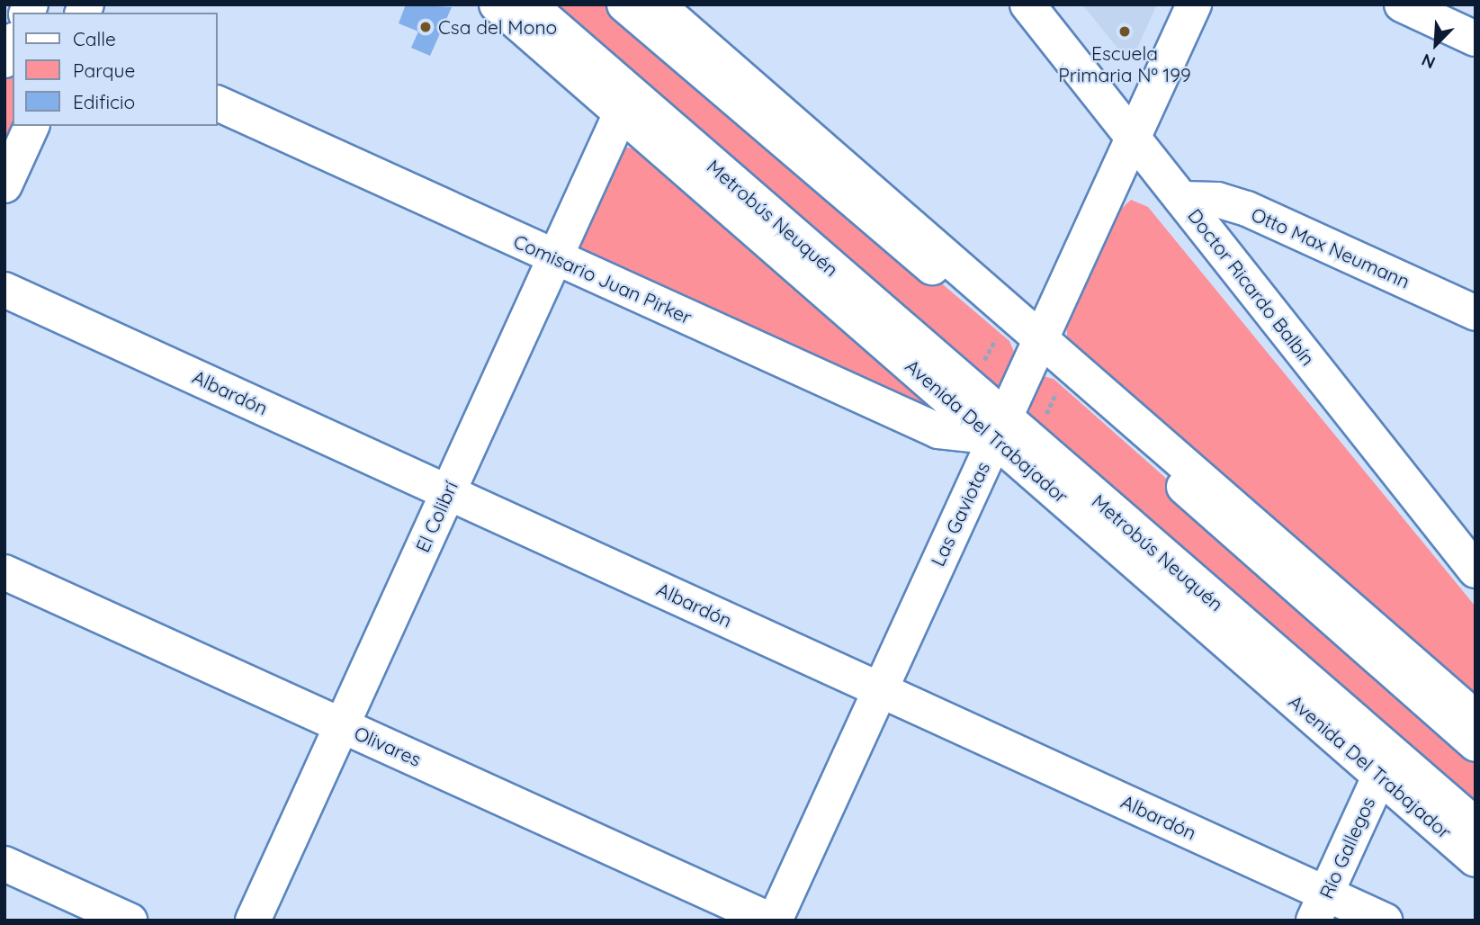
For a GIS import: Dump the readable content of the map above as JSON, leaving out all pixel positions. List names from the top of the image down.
{
  "streets": {
    "street": [
      "Metrobús Neuquén",
      "Otto Max Neumann",
      "Comisario Juan Pirker",
      "Doctor Ricardo Balbín",
      "Albardón",
      "Avenida Del Trabajador",
      "Las Gaviotas",
      "El Colibrí",
      "Olivares",
      "Río Gallegos"
    ]
  },
  "crossings": [
    ["Metrobús Neuquén", "Comisario Juan Pirker"],
    ["Metrobús Neuquén", "Avenida Del Trabajador"],
    ["Metrobús Neuquén", "Las Gaviotas"],
    ["Otto Max Neumann", "Doctor Ricardo Balbín"],
    ["Comisario Juan Pirker", "Avenida Del Trabajador"],
    ["Comisario Juan Pirker", "Las Gaviotas"],
    ["Comisario Juan Pirker", "El Colibrí"],
    ["Doctor Ricardo Balbín", "Las Gaviotas"],
    ["Albardón", "Las Gaviotas"],
    ["Albardón", "El Colibrí"],
    ["Albardón", "Río Gallegos"],
    ["Avenida Del Trabajador", "Las Gaviotas"],
    ["Avenida Del Trabajador", "El Colibrí"],
    ["Avenida Del Trabajador", "Río Gallegos"],
    ["Las Gaviotas", "Olivares"],
    ["El Colibrí", "Olivares"]
  ],
  "places": ["Csa del Mono", "Escuela Primaria Nº 199"],
  "legend": ["Calle", "Parque", "Edificio"],
  "north": "bottom left"
}
